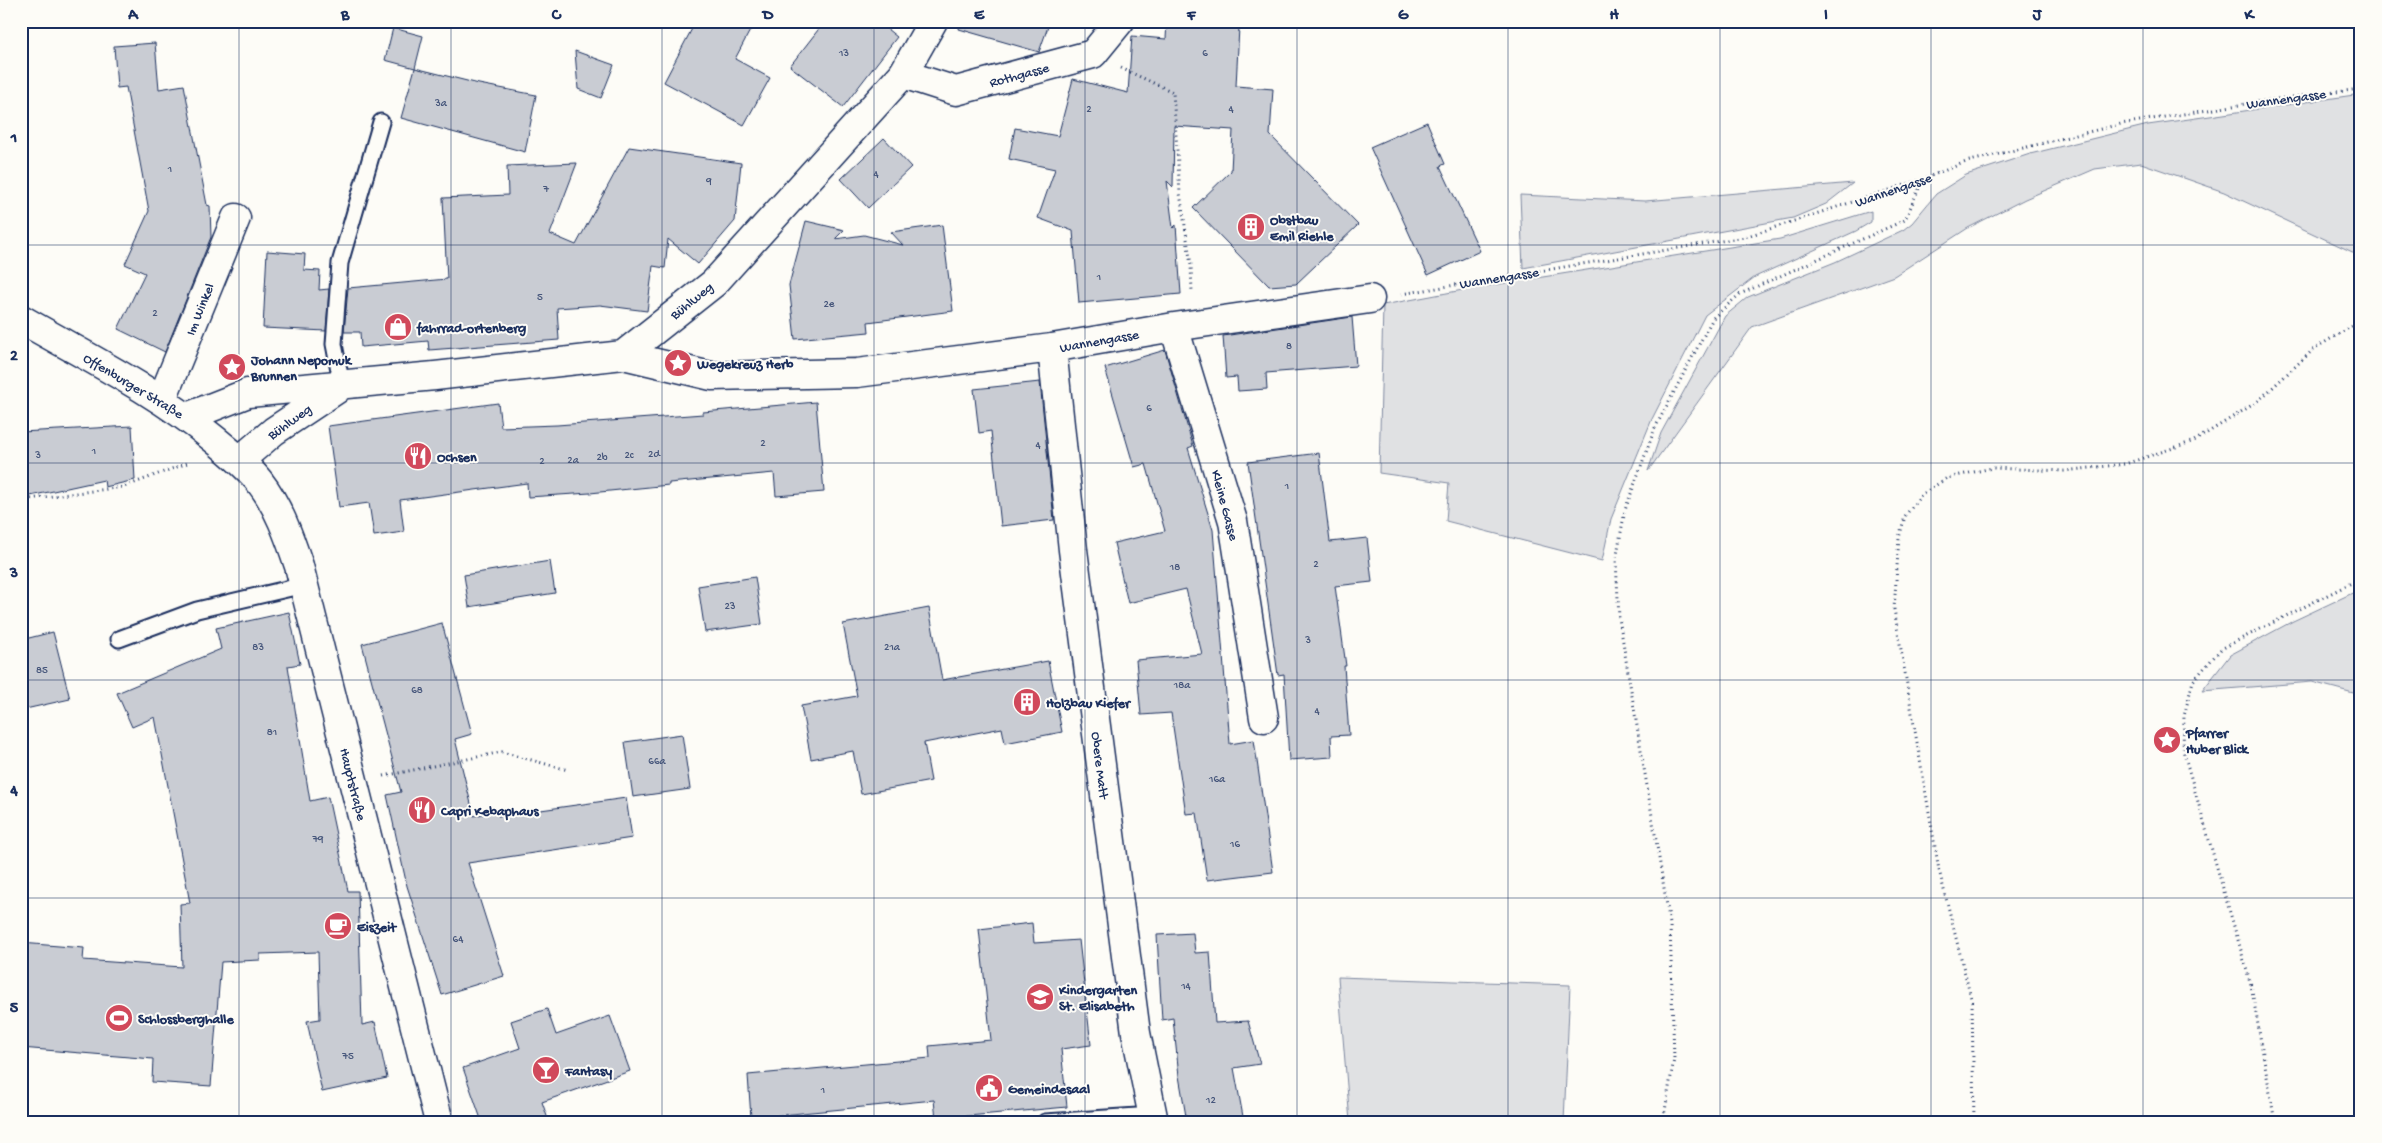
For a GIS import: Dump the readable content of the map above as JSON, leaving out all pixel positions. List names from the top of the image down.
{
  "streets": {
    "street": [
      "Rothgasse",
      "Wannengasse",
      "Bühlweg",
      "Im Winkel",
      "Offenburger Straße",
      "Kleine Gasse",
      "Obere Matt",
      "Hauptstraße"
    ]
  },
  "crossings": [
    ["Rothgasse", "Bühlweg"],
    ["Wannengasse", "Bühlweg"],
    ["Wannengasse", "Kleine Gasse"],
    ["Wannengasse", "Obere Matt"],
    ["Bühlweg", "Offenburger Straße"],
    ["Bühlweg", "Hauptstraße"],
    ["Im Winkel", "Offenburger Straße"],
    ["Offenburger Straße", "Hauptstraße"]
  ],
  "places": {
    "building": ["Obstbau Emil Riehle", "Holzbau Kiefer"],
    "shop": ["fahrrad-ortenberg"],
    "place": ["Wegekreuz Herb", "Johann Nepomuk Brunnen", "Pfarrer Huber Blick"],
    "restaurant": ["Ochsen", "Capri Kebaphaus"],
    "cafe": ["Eiszeit"],
    "school or university": ["Kindergarten St. Elisabeth"],
    "sports": ["Schlossberghalle"],
    "bar": ["Fantasy"],
    "public building": ["Gemeindesaal"]
  },
  "house_numbers": [
    "13",
    "6",
    "3a",
    "2",
    "4",
    "1",
    "4",
    "9",
    "7",
    "1",
    "5",
    "2e",
    "2",
    "8",
    "6",
    "2",
    "4",
    "1",
    "2d",
    "3",
    "2c",
    "2b",
    "2a",
    "2",
    "1",
    "2",
    "18",
    "23",
    "3",
    "83",
    "21a",
    "85",
    "18a",
    "68",
    "4",
    "81",
    "66a",
    "16a",
    "79",
    "16",
    "64",
    "14",
    "75",
    "1",
    "12"
  ],
  "grid": {
    "columns": [
      "A",
      "B",
      "C",
      "D",
      "E",
      "F",
      "G",
      "H",
      "I",
      "J",
      "K"
    ],
    "rows": [
      "1",
      "2",
      "3",
      "4",
      "5"
    ]
  }
}
